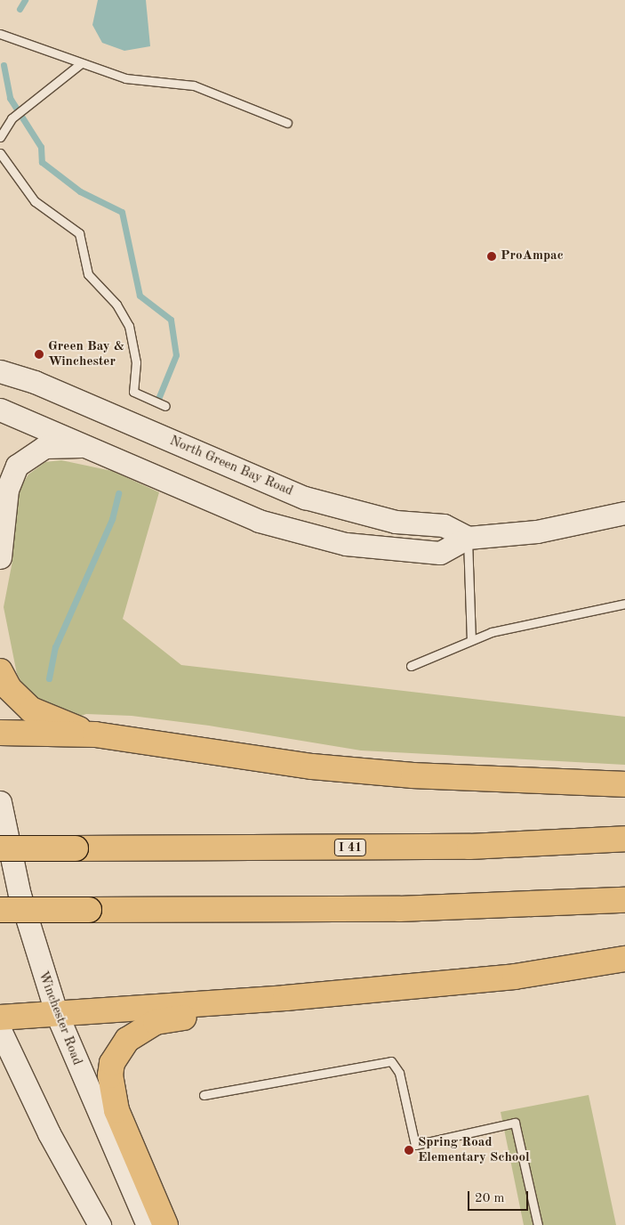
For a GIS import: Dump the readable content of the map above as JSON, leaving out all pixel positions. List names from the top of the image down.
{
  "streets": {
    "highway": ["I 41"],
    "main road": ["North Green Bay Road", "Winchester Road"]
  },
  "places": ["ProAmpac", "Green Bay & Winchester", "Spring Road Elementary School"],
  "scale_bar": "20 m"
}
